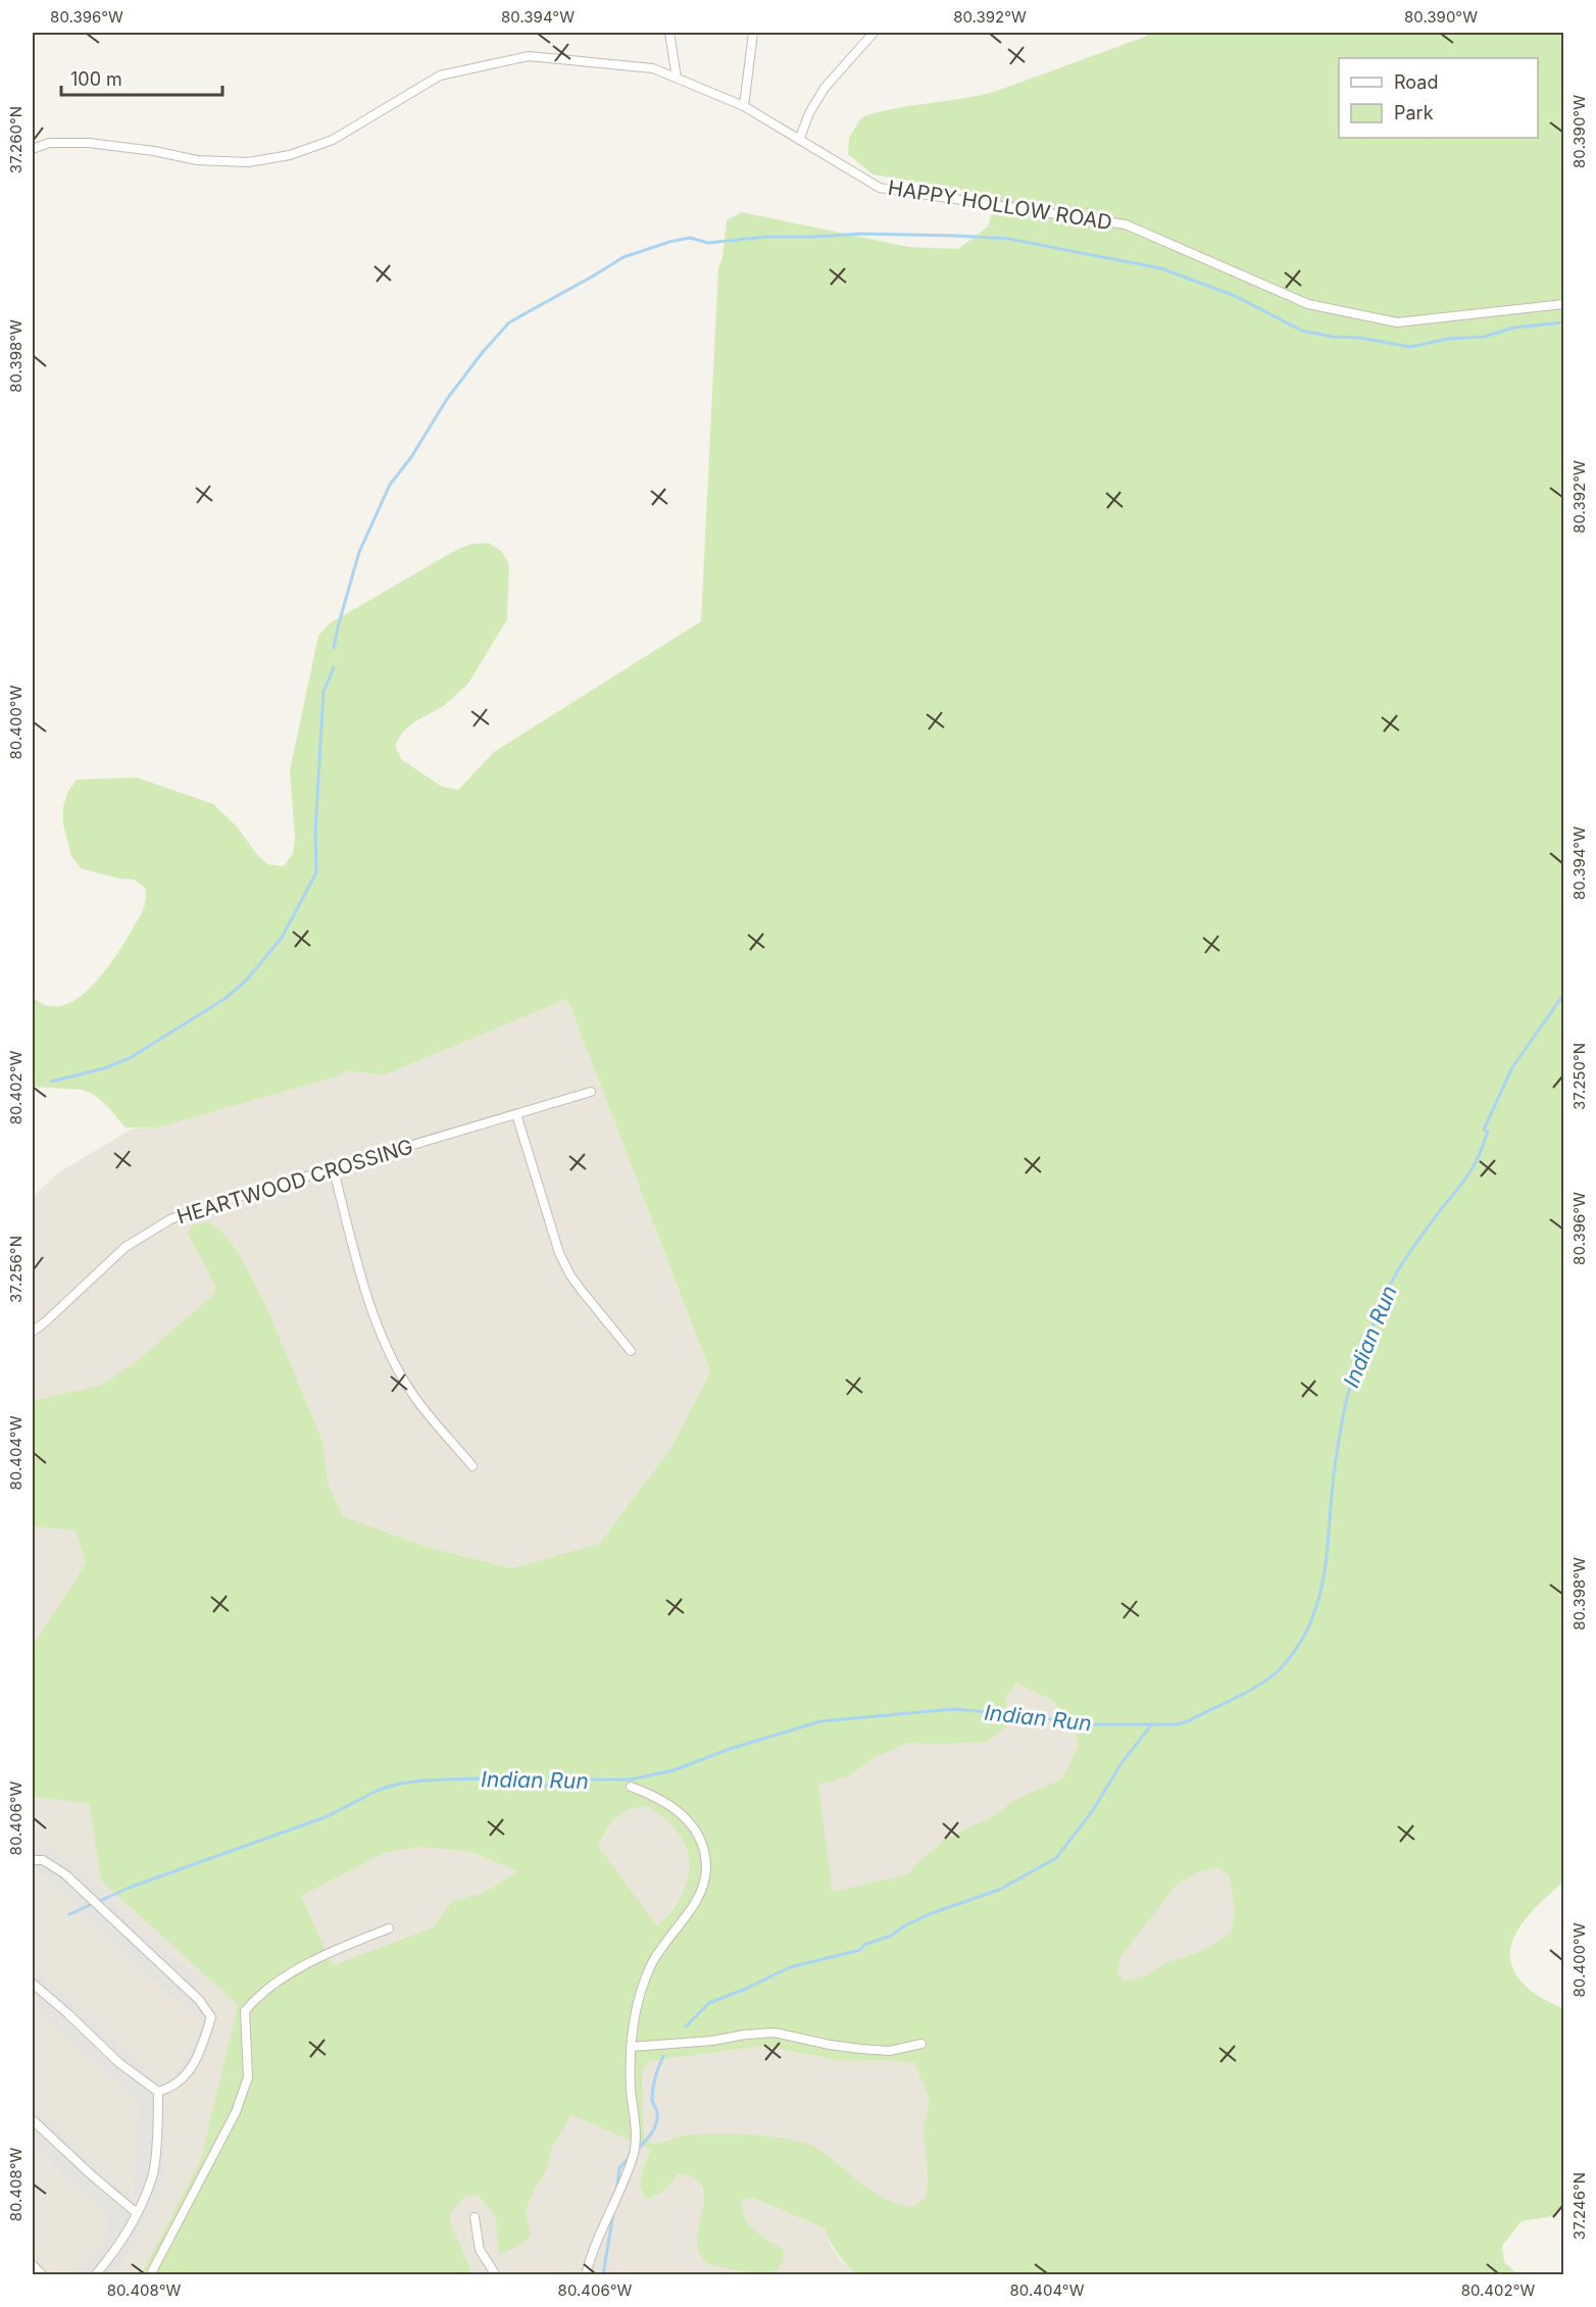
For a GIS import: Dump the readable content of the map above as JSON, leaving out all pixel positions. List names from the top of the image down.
{
  "streets": {
    "street": ["HAPPY HOLLOW ROAD", "HEARTWOOD CROSSING"]
  },
  "water": ["Indian Run"],
  "legend": ["Road", "Park"],
  "scale_bar": "100 m",
  "coordinates": [
    "80.396°W",
    "80.394°W",
    "80.392°W",
    "80.390°W",
    "37.260°N",
    "80.398°W",
    "80.400°W",
    "37.250°N",
    "80.402°W",
    "37.256°N",
    "80.404°W",
    "80.406°W",
    "80.408°W",
    "37.246°N"
  ]
}
